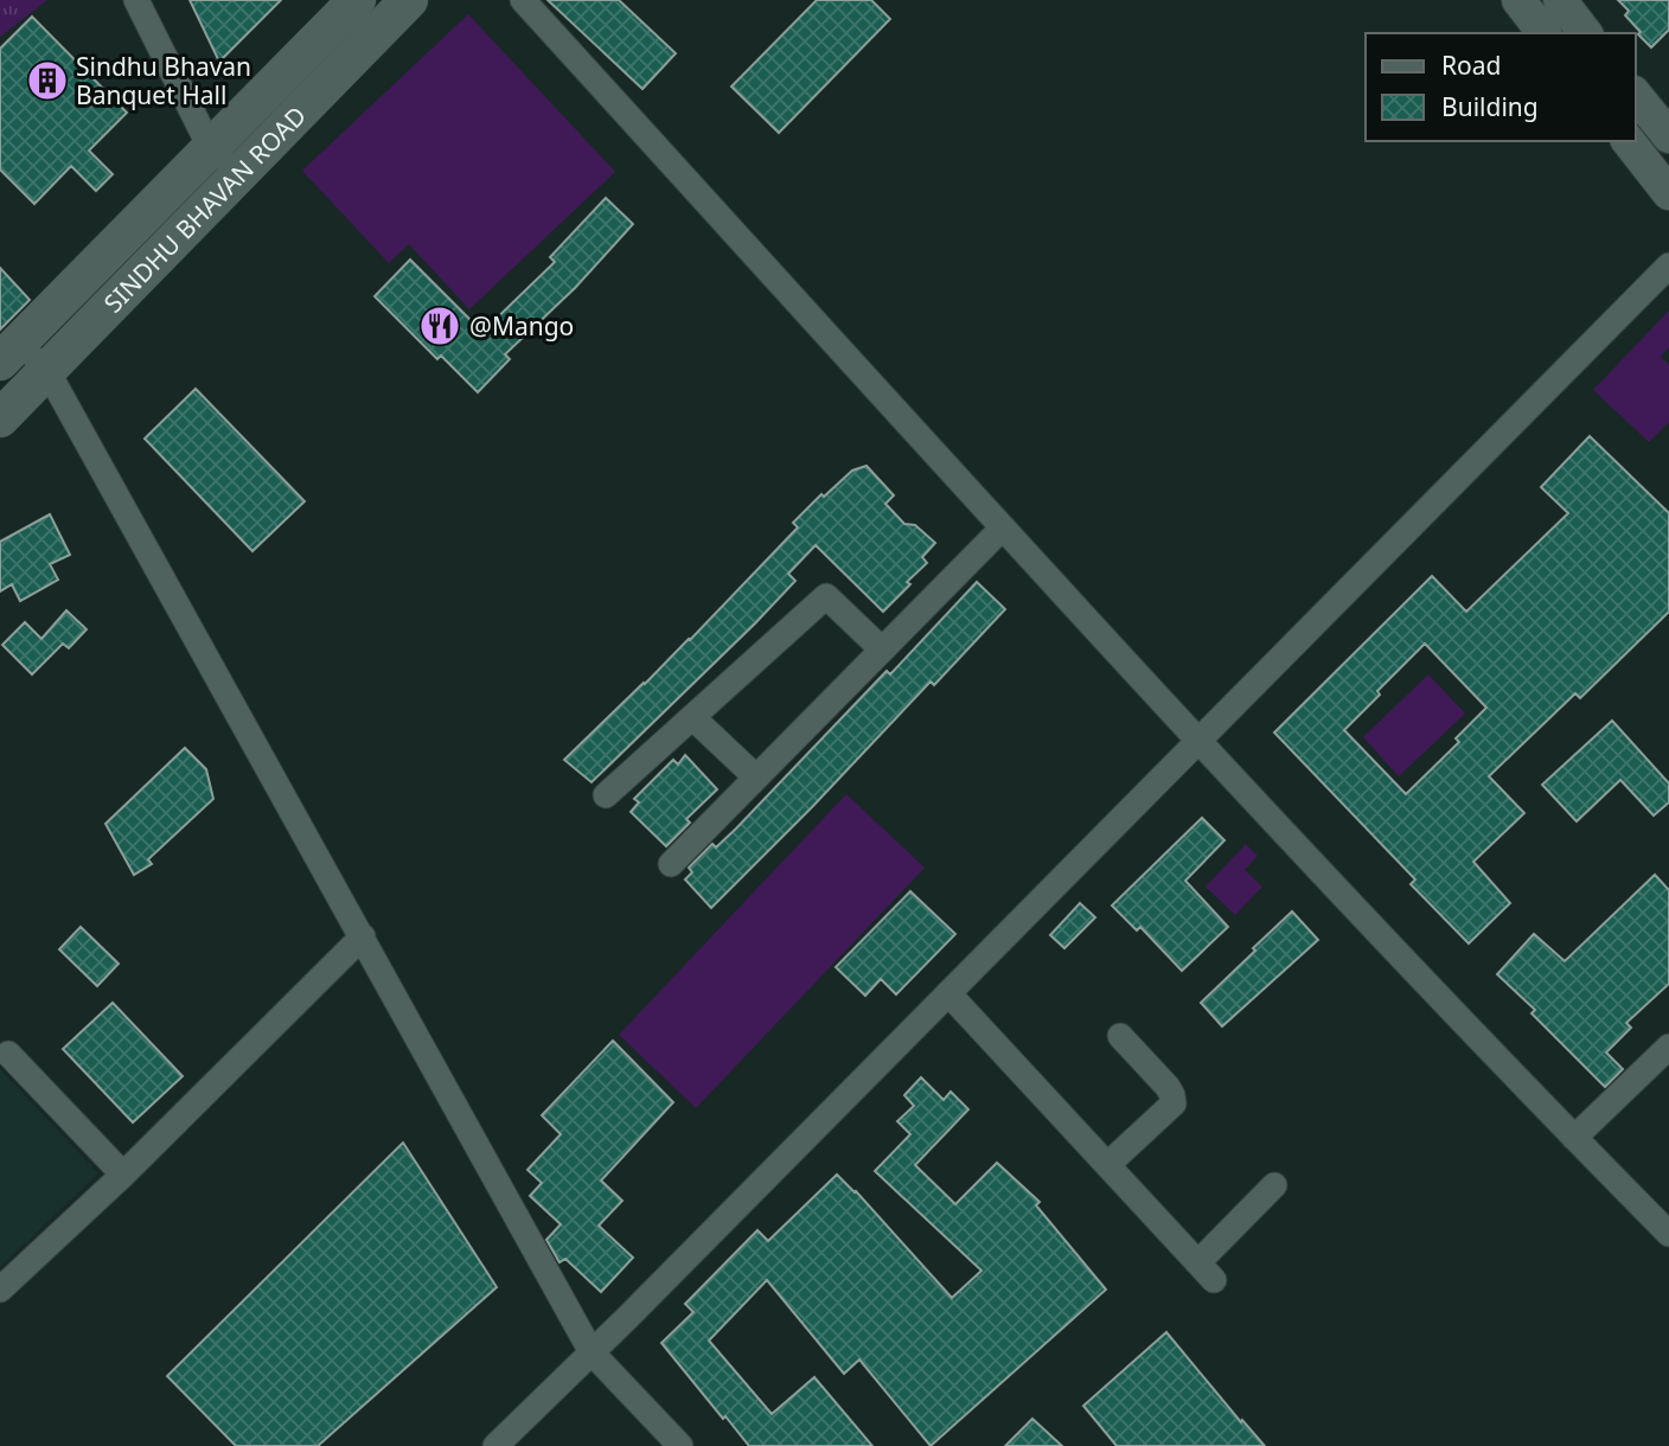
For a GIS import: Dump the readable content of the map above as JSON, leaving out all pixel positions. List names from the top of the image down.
{
  "streets": {
    "main road": ["SINDHU BHAVAN ROAD"]
  },
  "places": {
    "building": ["Sindhu Bhavan Banquet Hall"],
    "restaurant": ["@Mango"]
  },
  "legend": ["Road", "Building"]
}
